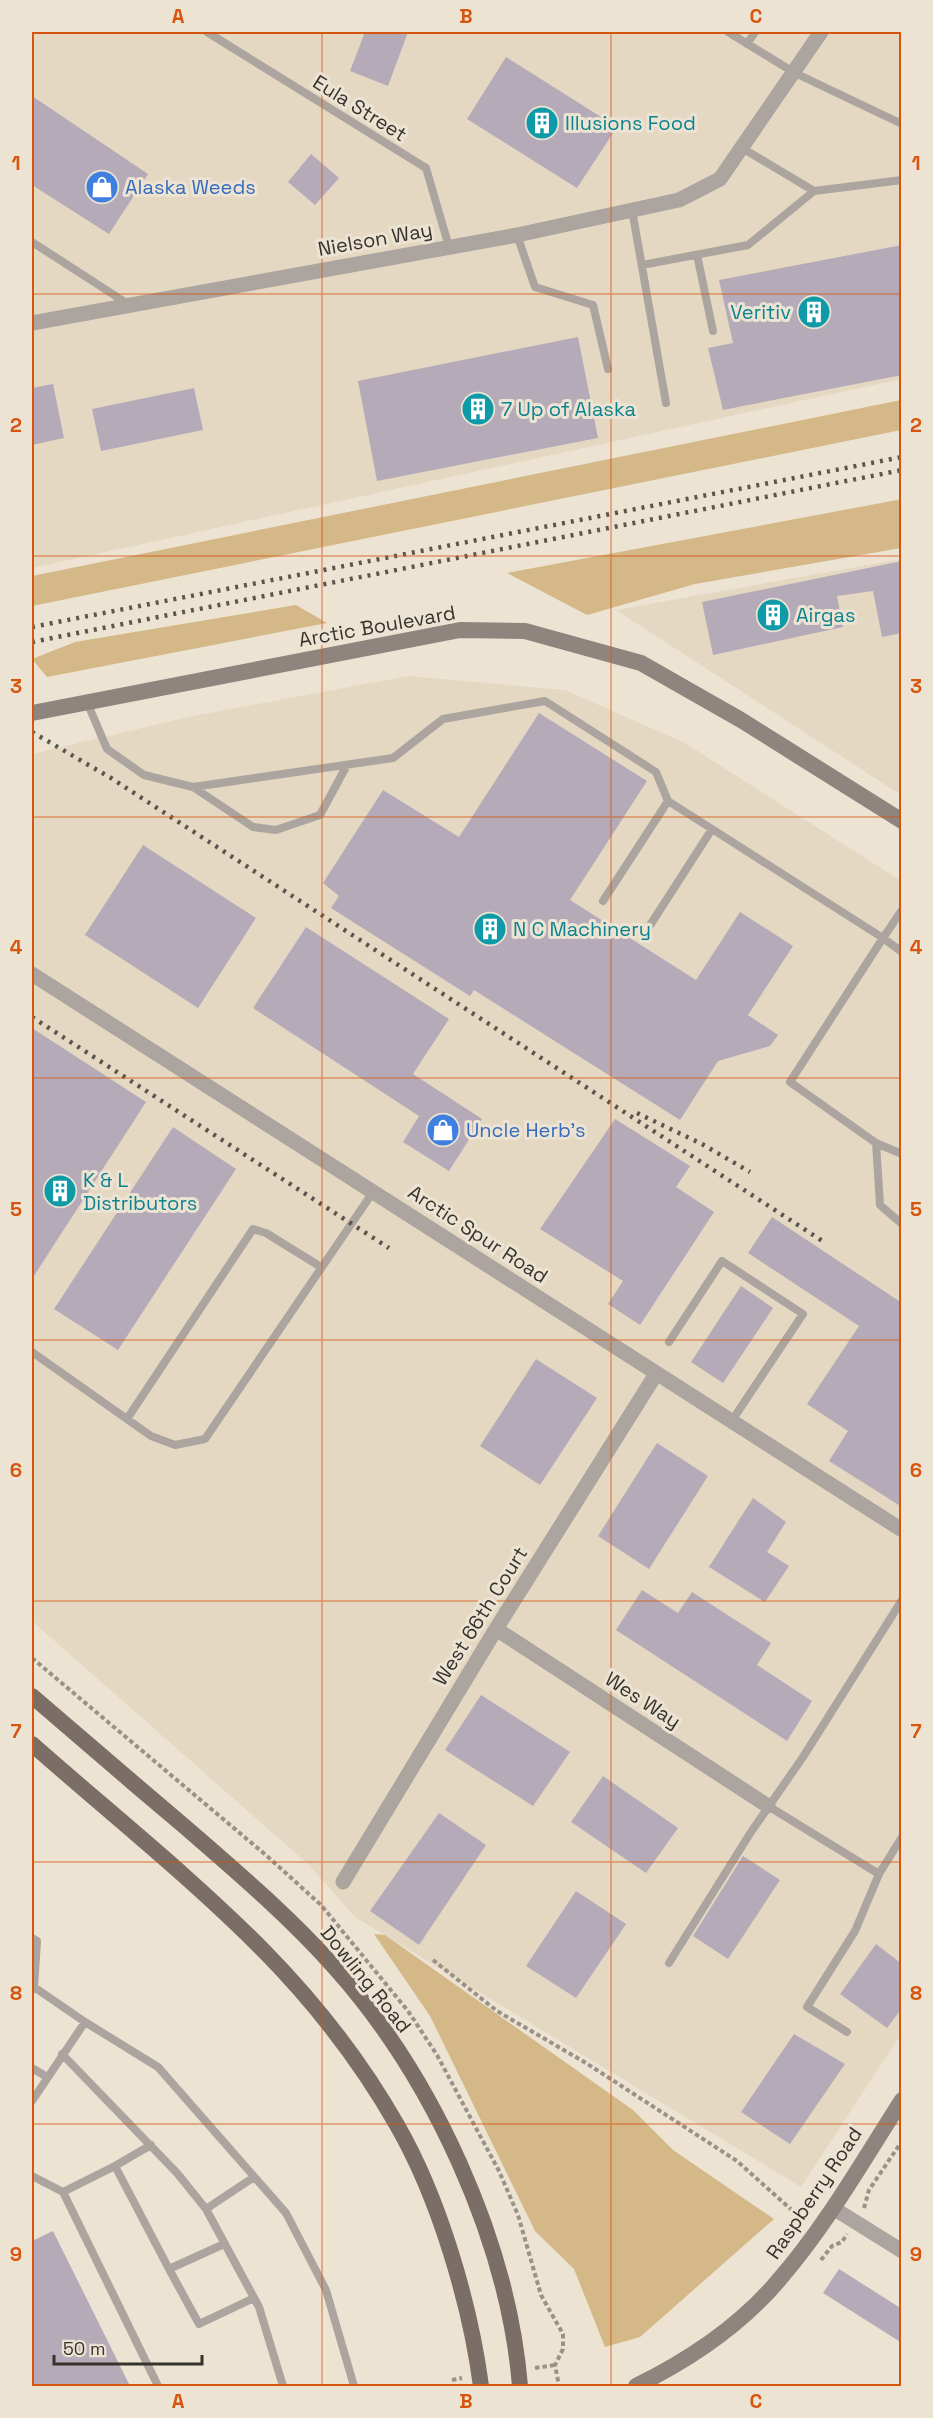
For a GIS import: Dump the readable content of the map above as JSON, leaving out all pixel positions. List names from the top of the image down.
{
  "streets": {
    "main road": ["Arctic Boulevard", "Dowling Road", "Raspberry Road"],
    "street": [
      "Nielson Way",
      "Arctic Spur Road",
      "West 66th Court",
      "Wes Way"
    ],
    "lane": ["Eula Street"]
  },
  "crossings": [
    ["Eula Street", "Nielson Way"],
    ["Arctic Spur Road", "West 66th Court"],
    ["West 66th Court", "Wes Way"]
  ],
  "places": {
    "building": [
      "Illusions Food",
      "Veritiv",
      "7 Up of Alaska",
      "Airgas",
      "N C Machinery",
      "K & L Distributors"
    ],
    "shop": ["Alaska Weeds", "Uncle Herb's"]
  },
  "scale_bar": "50 m",
  "grid": {
    "columns": ["A", "B", "C"],
    "rows": [
      "1",
      "2",
      "3",
      "4",
      "5",
      "6",
      "7",
      "8",
      "9"
    ]
  }
}
